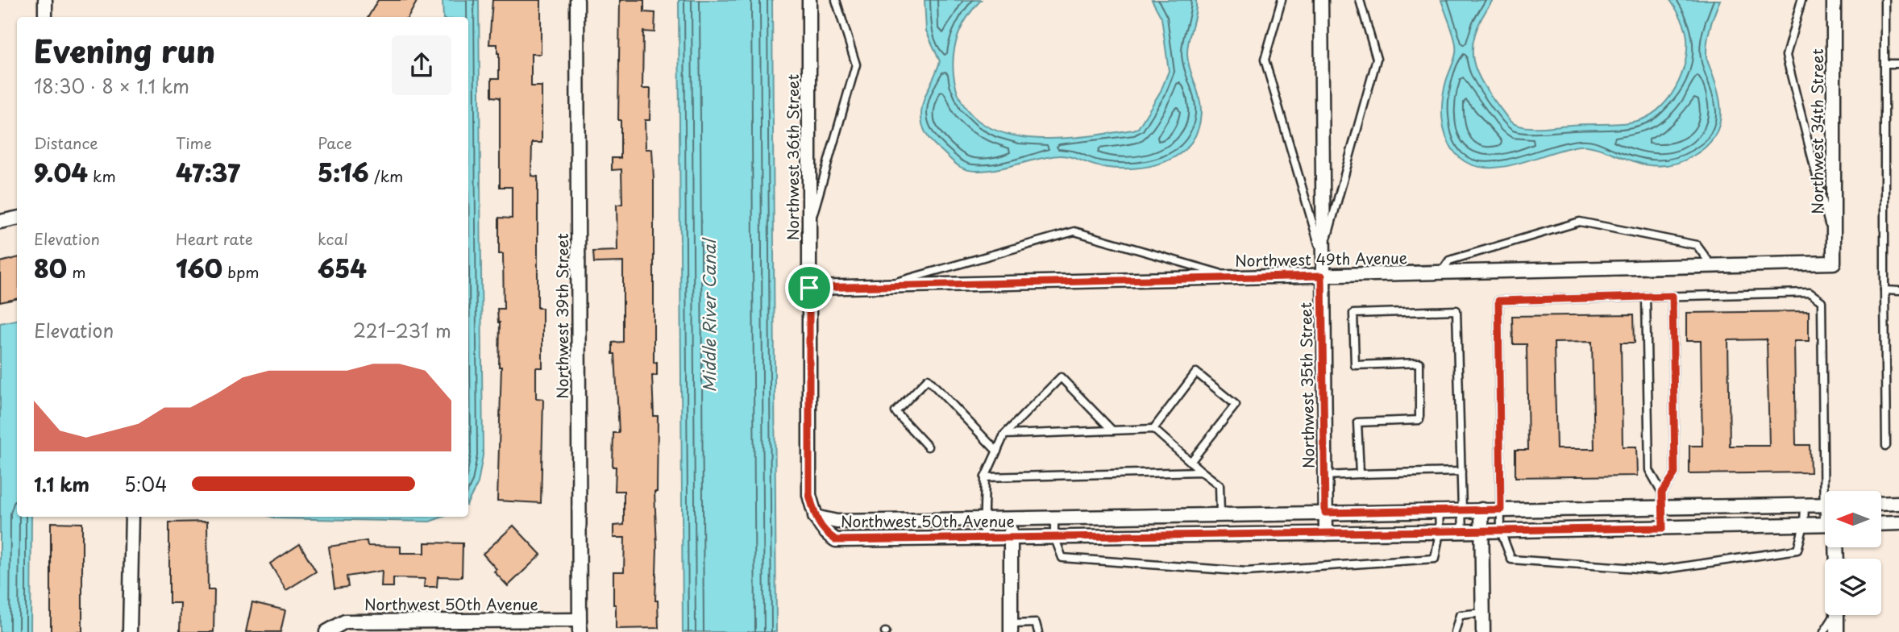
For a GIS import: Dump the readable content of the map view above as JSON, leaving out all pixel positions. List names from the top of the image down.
{
  "streets": {
    "street": [
      "Northwest 34th Street",
      "Northwest 36th Street",
      "Northwest 49th Avenue",
      "Northwest 39th Street",
      "Northwest 35th Street",
      "Northwest 50th Avenue"
    ]
  },
  "crossings": [
    ["Northwest 34th Street", "Northwest 49th Avenue"],
    ["Northwest 36th Street", "Northwest 49th Avenue"],
    ["Northwest 36th Street", "Northwest 50th Avenue"],
    ["Northwest 49th Avenue", "Northwest 35th Street"],
    ["Northwest 39th Street", "Northwest 50th Avenue"],
    ["Northwest 35th Street", "Northwest 50th Avenue"]
  ],
  "water": ["Middle River Canal"],
  "north": "left",
  "page": {
    "heading": ["Evening run", "18:30 · 8 × 1.1 km"],
    "stats": [
      ["Distance", "9.04 km"],
      ["Time", "47:37"],
      ["Pace", "5:16 /km"],
      ["Elevation", "80 m"],
      ["Heart rate", "160 bpm"],
      ["kcal", "654"]
    ],
    "chart": ["Elevation", "221–231 m"],
    "list": [
      {
        "name": "1.1 km",
        "note": "5:04"
      }
    ]
  }
}
